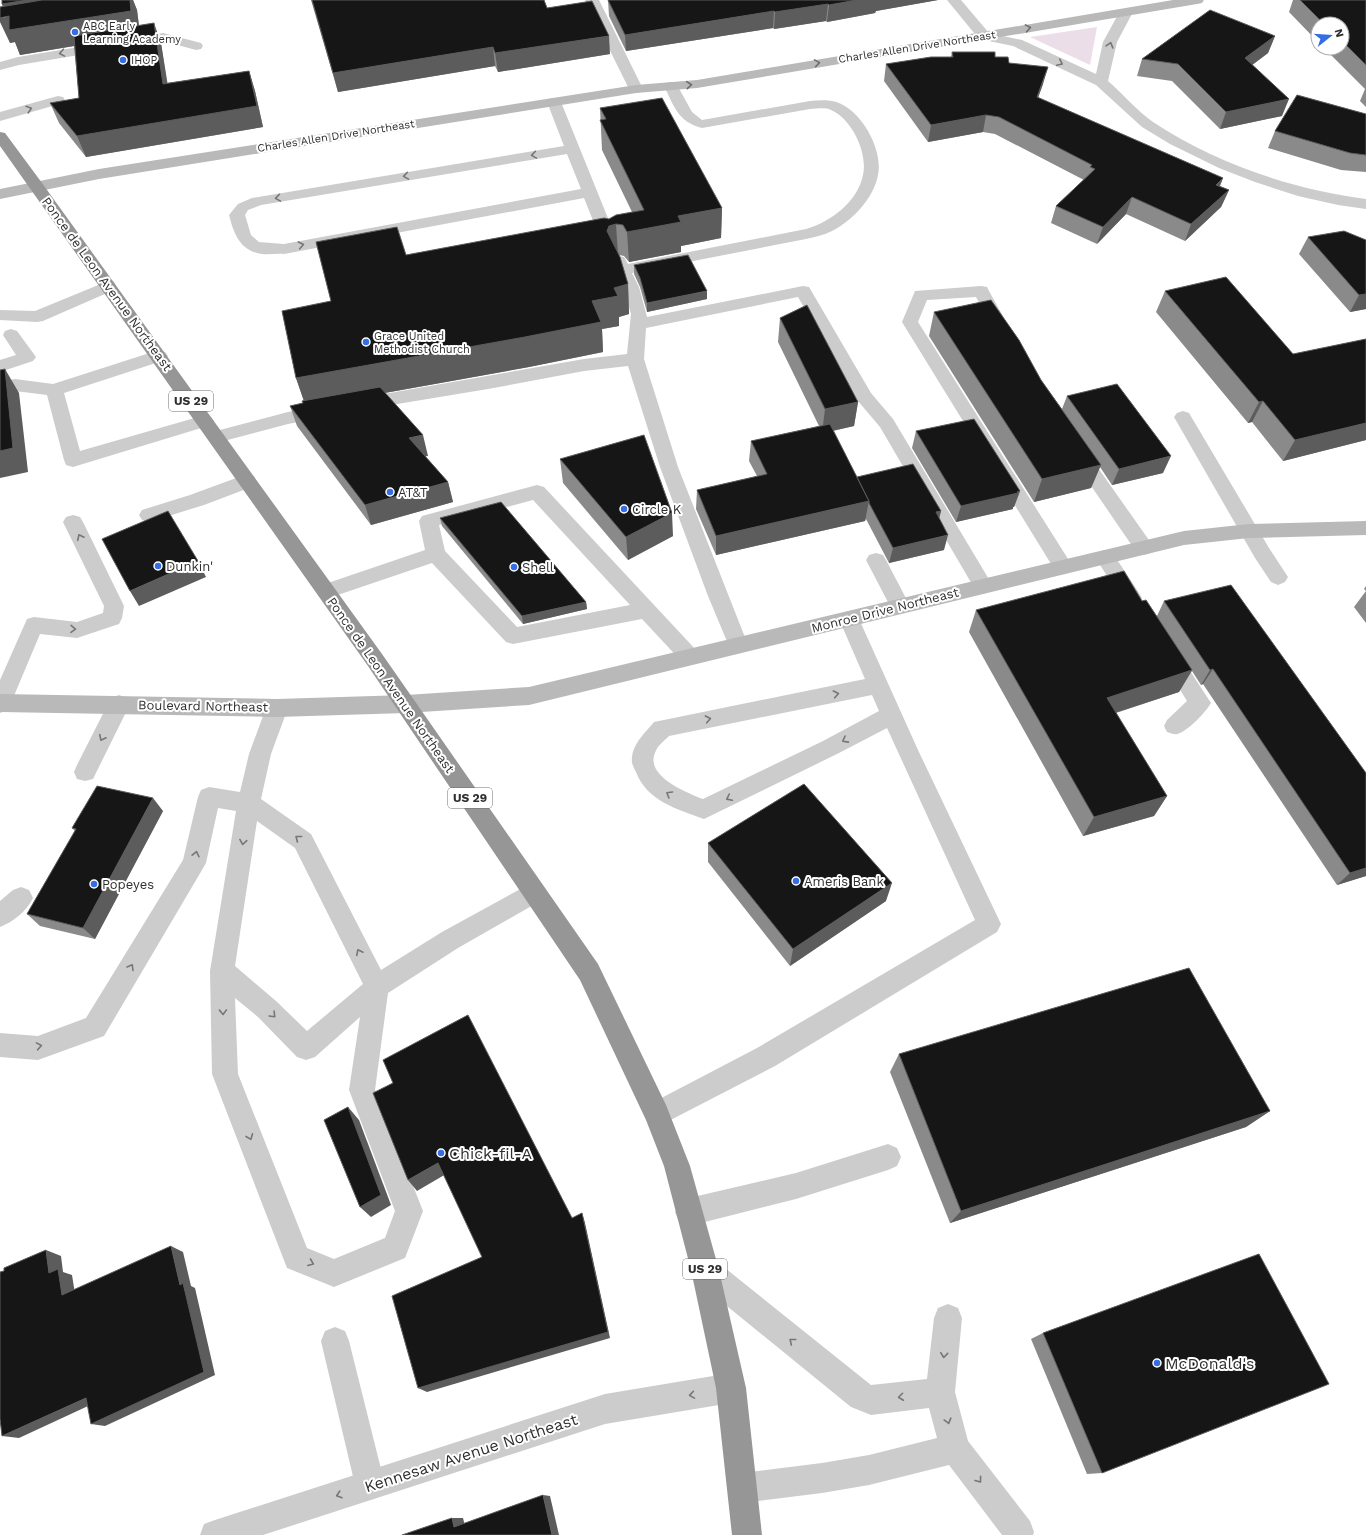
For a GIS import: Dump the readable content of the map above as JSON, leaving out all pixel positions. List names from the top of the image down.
{
  "streets": {
    "highway": ["Ponce de Leon Avenue Northeast", "US 29"],
    "street": [
      "Charles Allen Drive Northeast",
      "Monroe Drive Northeast",
      "Boulevard Northeast",
      "Kennesaw Avenue Northeast"
    ]
  },
  "crossings": [
    ["Charles Allen Drive Northeast", "Ponce de Leon Avenue Northeast"],
    ["Ponce de Leon Avenue Northeast", "Monroe Drive Northeast"],
    ["Ponce de Leon Avenue Northeast", "Boulevard Northeast"],
    ["Ponce de Leon Avenue Northeast", "Kennesaw Avenue Northeast"],
    ["Monroe Drive Northeast", "Boulevard Northeast"]
  ],
  "one_way": ["Charles Allen Drive Northeast", "Kennesaw Avenue Northeast"],
  "places": [
    "ABC Early Learning Academy",
    "IHOP",
    "Grace United Methodist Church",
    "AT&T",
    "Circle K",
    "Dunkin'",
    "Shell",
    "Ameris Bank",
    "Popeyes",
    "Chick-fil-A",
    "McDonald's"
  ],
  "north": "right"
}
